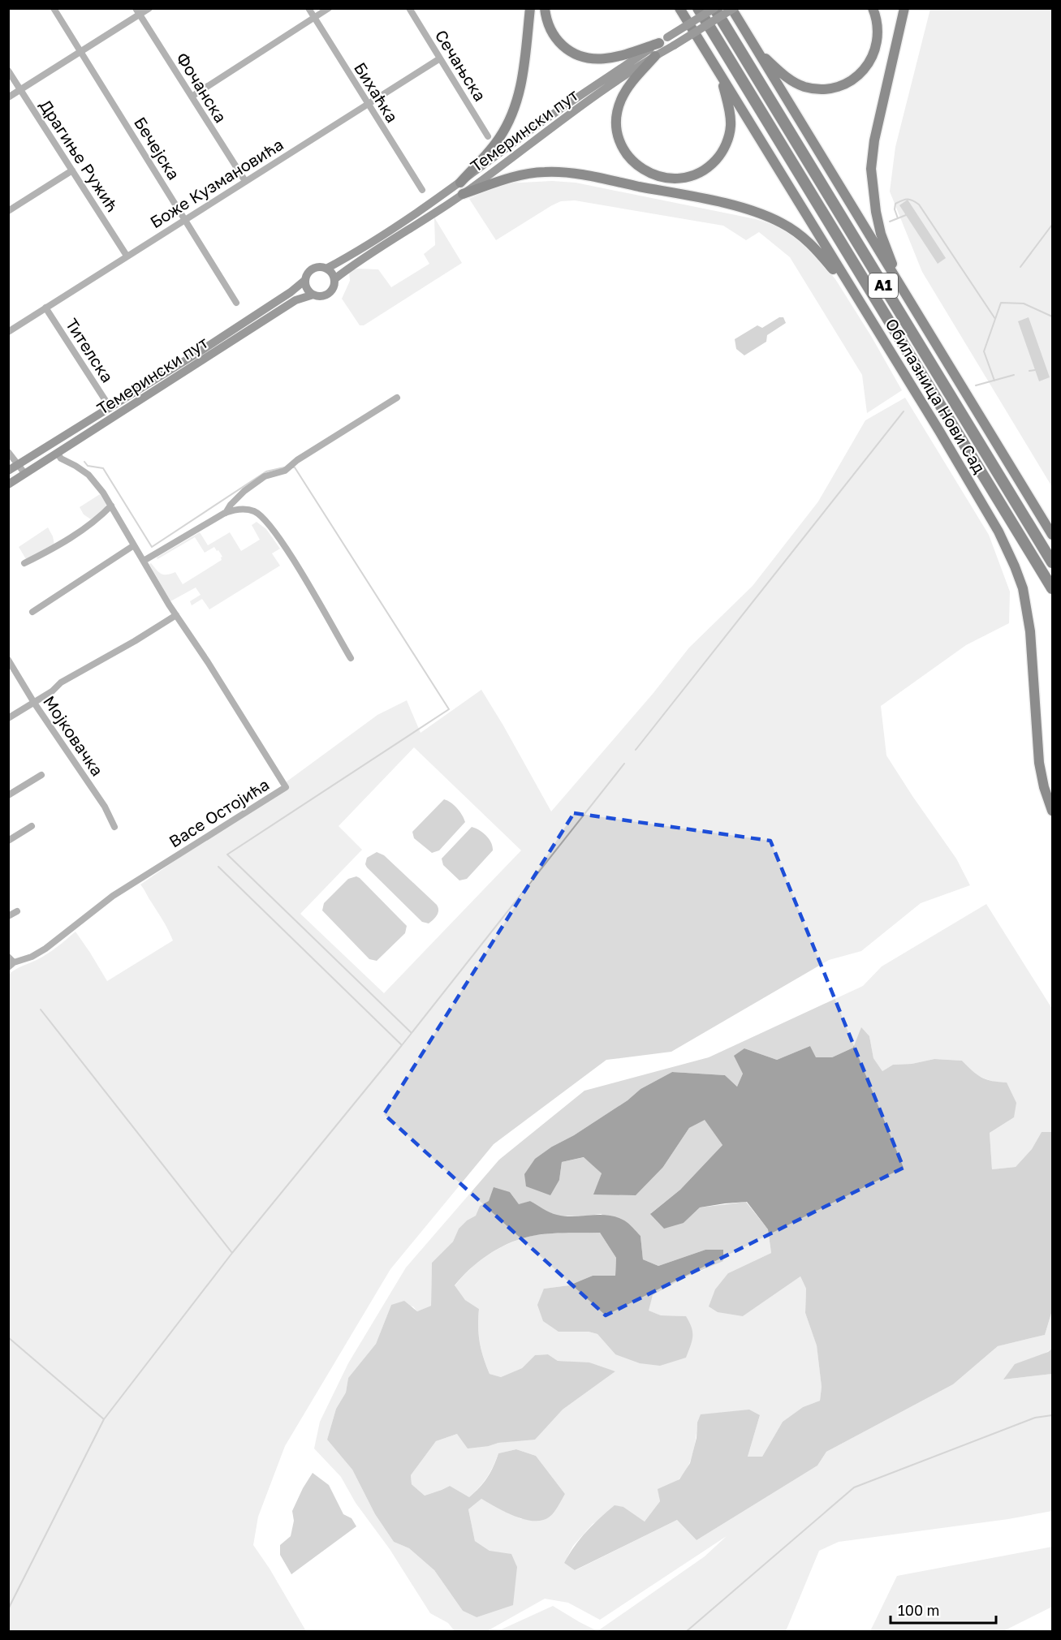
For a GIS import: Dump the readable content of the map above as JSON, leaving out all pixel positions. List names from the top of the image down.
{
  "streets": {
    "highway": ["A1"],
    "main road": ["Темерински пут", "Обилазница Нови Сад"],
    "street": [
      "Сечањска",
      "Фочанска",
      "Бихаћка",
      "Бечејска",
      "Драгиње Ружић",
      "Боже Кузмановића",
      "Тителска",
      "Мојковачка",
      "Васе Остојића"
    ]
  },
  "crossings": [
    ["Сечањска", "Боже Кузмановића"],
    ["Фочанска", "Боже Кузмановића"],
    ["Бихаћка", "Боже Кузмановића"],
    ["Темерински пут", "A1"],
    ["Темерински пут", "Тителска"],
    ["Темерински пут", "Обилазница Нови Сад"],
    ["Темерински пут", "Васе Остојића"],
    ["Бечејска", "Боже Кузмановића"],
    ["Драгиње Ружић", "Боже Кузмановића"],
    ["Боже Кузмановића", "Тителска"]
  ],
  "scale_bar": "100 m"
}
